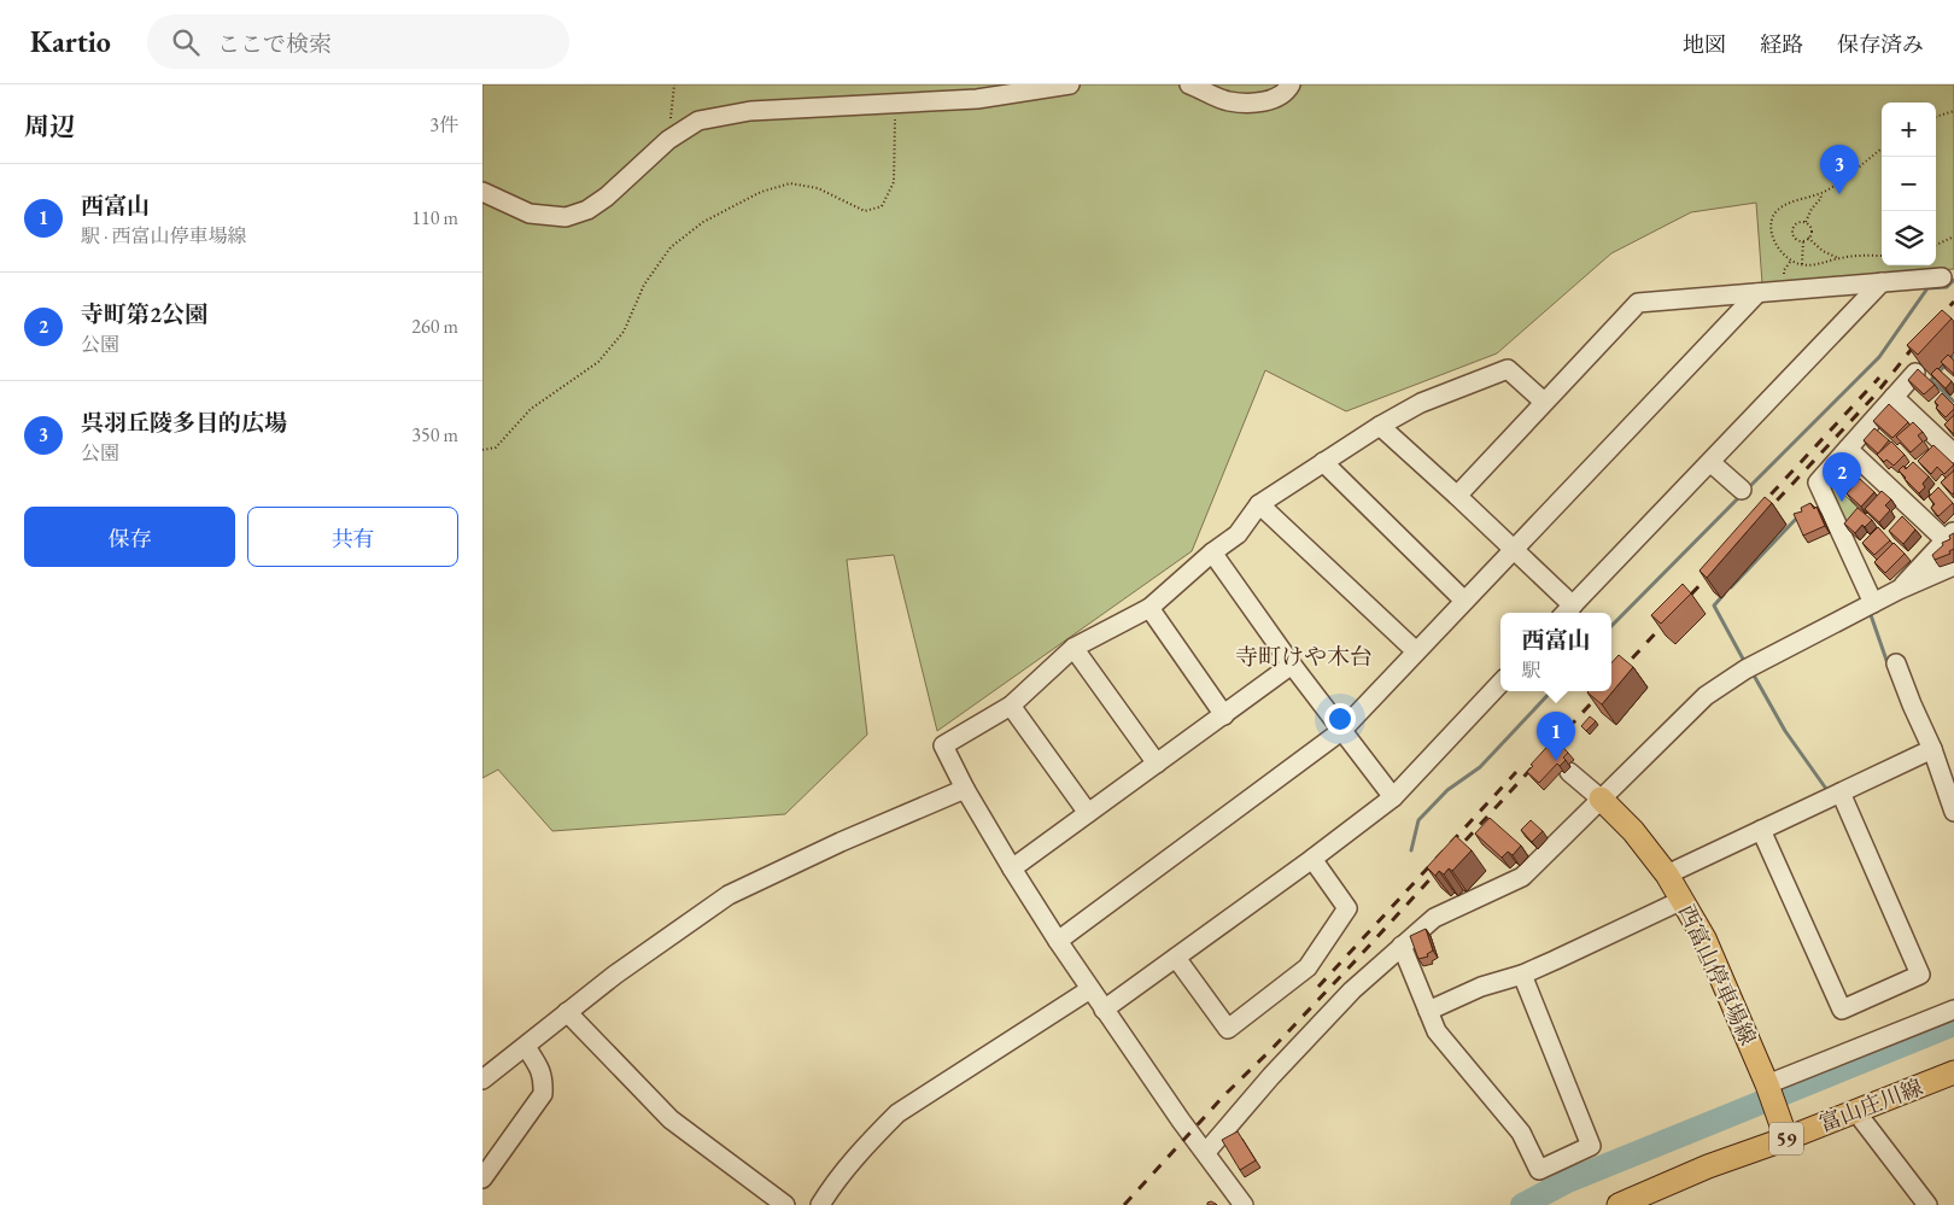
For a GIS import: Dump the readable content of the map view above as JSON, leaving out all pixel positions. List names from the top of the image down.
{
  "streets": {
    "main road": ["西富山停車場線", "富山庄川線", "59"]
  },
  "crossings": [
    ["西富山停車場線", "富山庄川線"]
  ],
  "districts": ["寺町けや木台"],
  "page": {
    "header": "Kartio",
    "search": "ここで検索",
    "nav": ["地図", "経路", "保存済み"],
    "heading": ["周辺", "3件"],
    "map_buttons": ["+", "−"],
    "pins": ["3", "2", "1"],
    "list": [
      {
        "mark": "1",
        "name": "西富山",
        "note": "駅 · 西富山停車場線",
        "value": "110 m"
      },
      {
        "mark": "2",
        "name": "寺町第2公園",
        "note": "公園",
        "value": "260 m"
      },
      {
        "mark": "3",
        "name": "呉羽丘陵多目的広場",
        "note": "公園",
        "value": "350 m"
      }
    ],
    "buttons": ["保存", "共有"],
    "popup": ["西富山", "駅"]
  }
}
